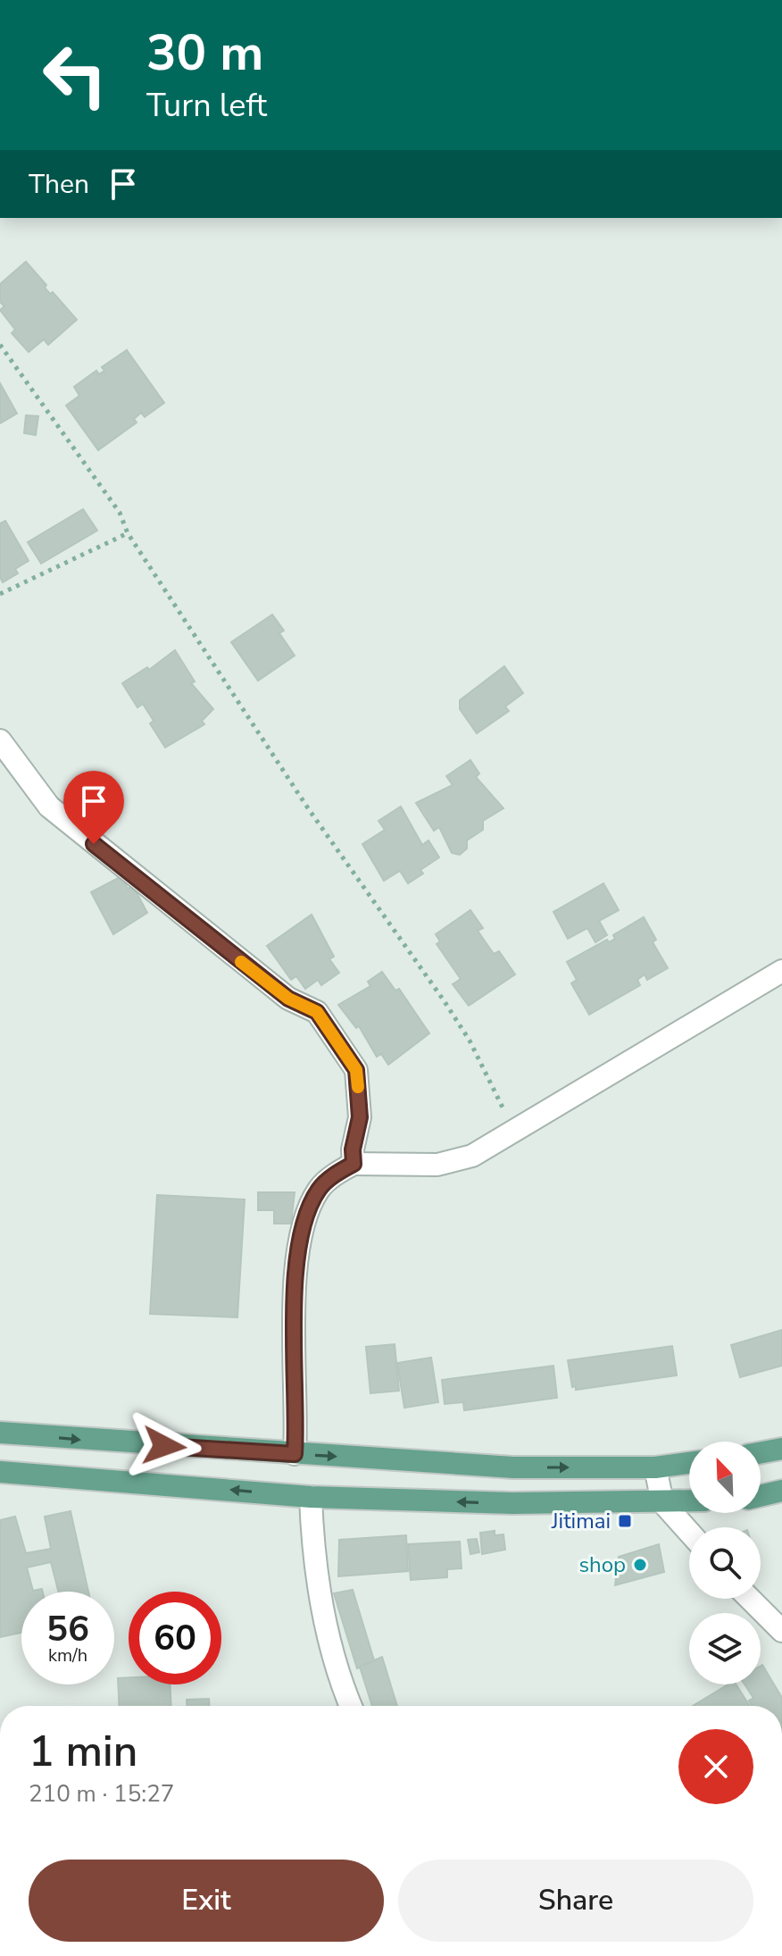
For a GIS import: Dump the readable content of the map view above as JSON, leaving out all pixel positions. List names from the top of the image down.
{
  "places": {
    "transit": ["Jitimai"],
    "other": ["shop"]
  },
  "north": "top left",
  "page": {
    "turn": ["30 m", "Turn left"],
    "then": "Then",
    "speed": "56 km/h",
    "limit": "60",
    "heading": ["1 min", "210 m · 15:27"],
    "buttons": ["Exit", "Share"]
  }
}
